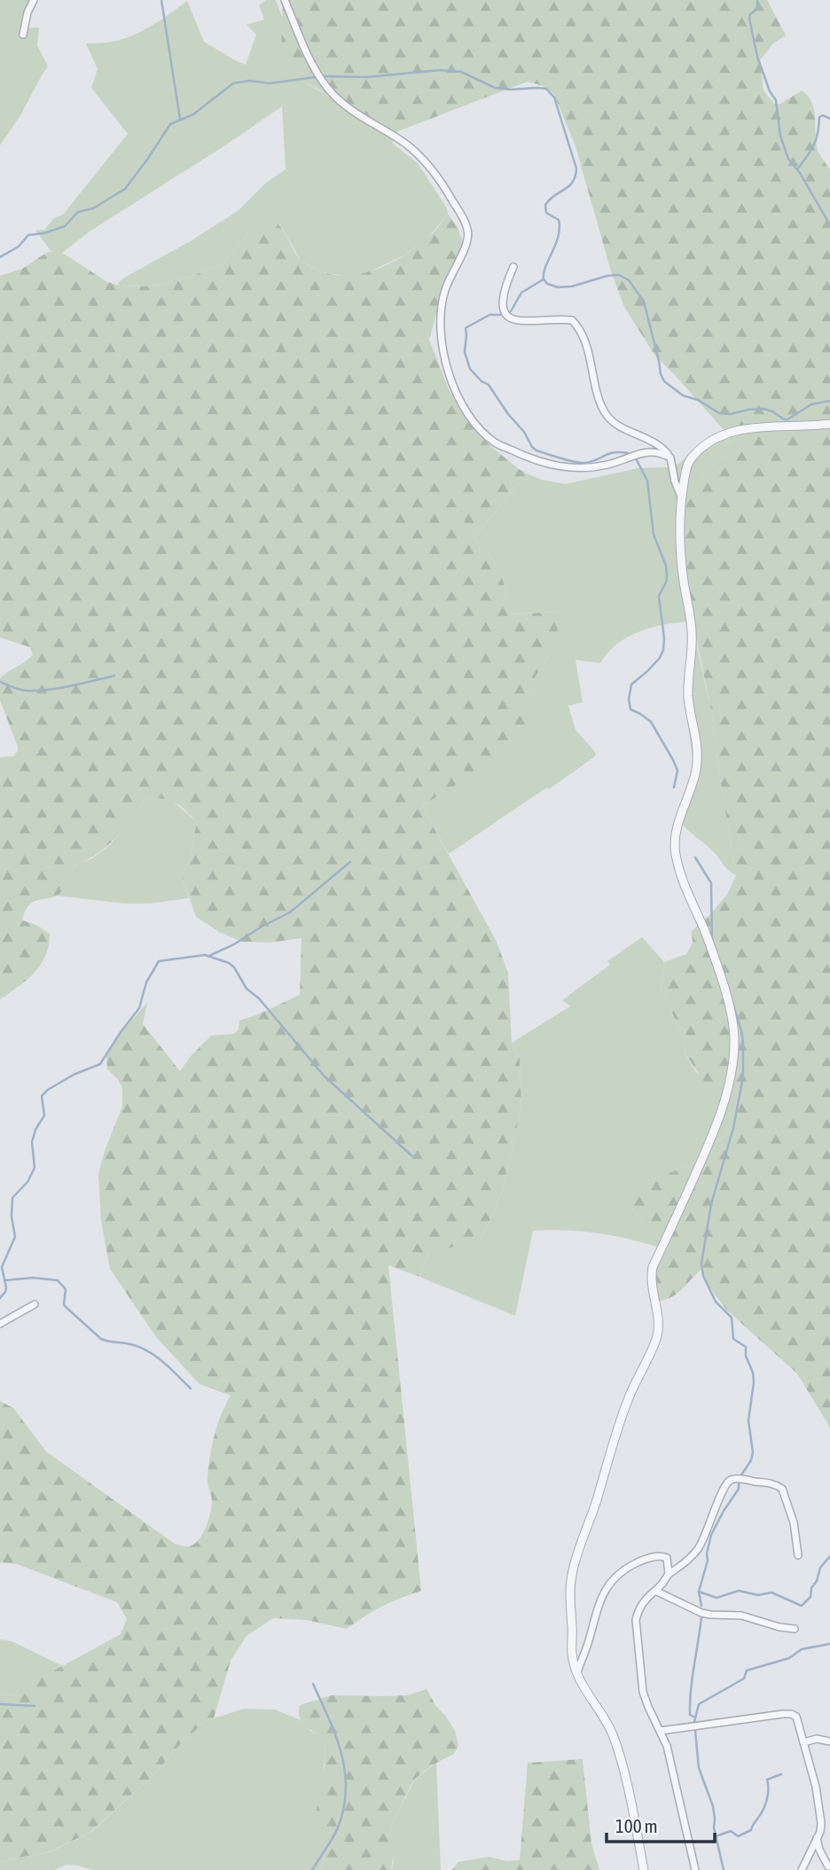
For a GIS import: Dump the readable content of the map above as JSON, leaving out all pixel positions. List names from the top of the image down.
{
  "scale_bar": "100 m"
}
